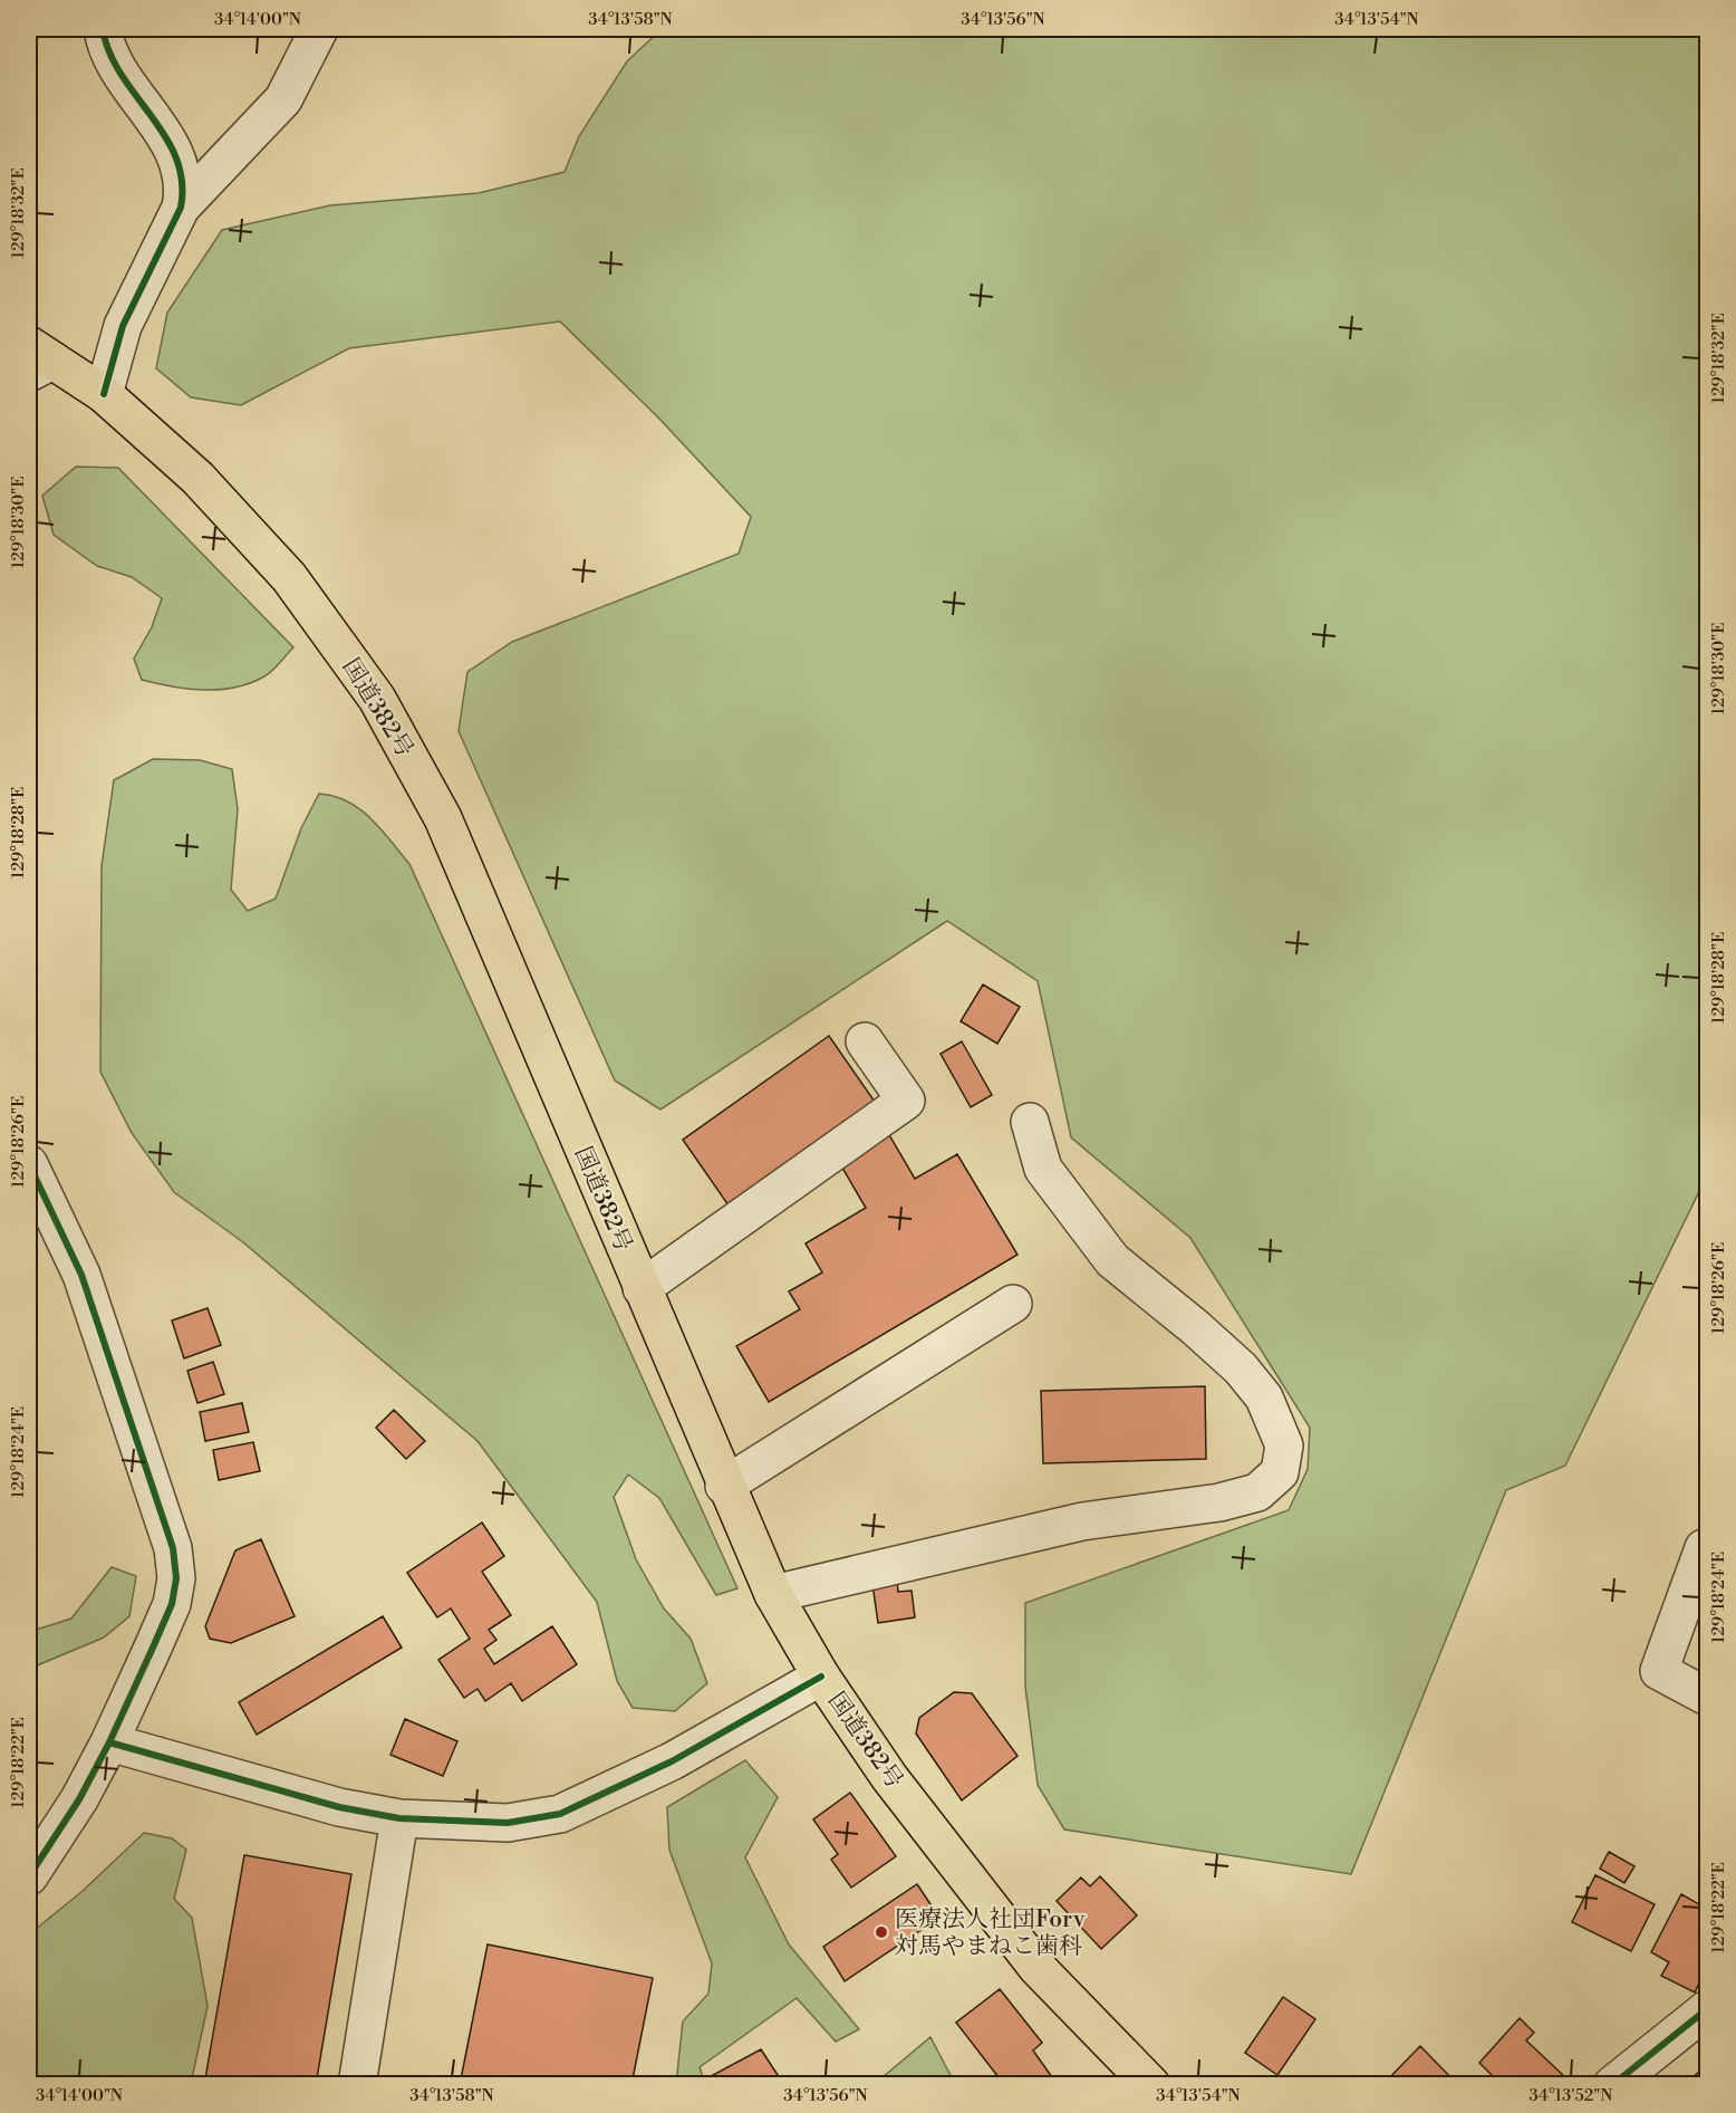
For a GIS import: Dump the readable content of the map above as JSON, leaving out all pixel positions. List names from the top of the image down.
{
  "streets": {
    "highway": ["国道382号"]
  },
  "places": ["医療法人社団Forv 対馬やまねこ歯科"],
  "coordinates": [
    "34°14'00\"N",
    "34°13'58\"N",
    "34°13'56\"N",
    "34°13'54\"N",
    "129°18'32\"E",
    "129°18'30\"E",
    "129°18'28\"E",
    "129°18'26\"E",
    "129°18'24\"E",
    "129°18'22\"E",
    "34°13'52\"N"
  ]
}
